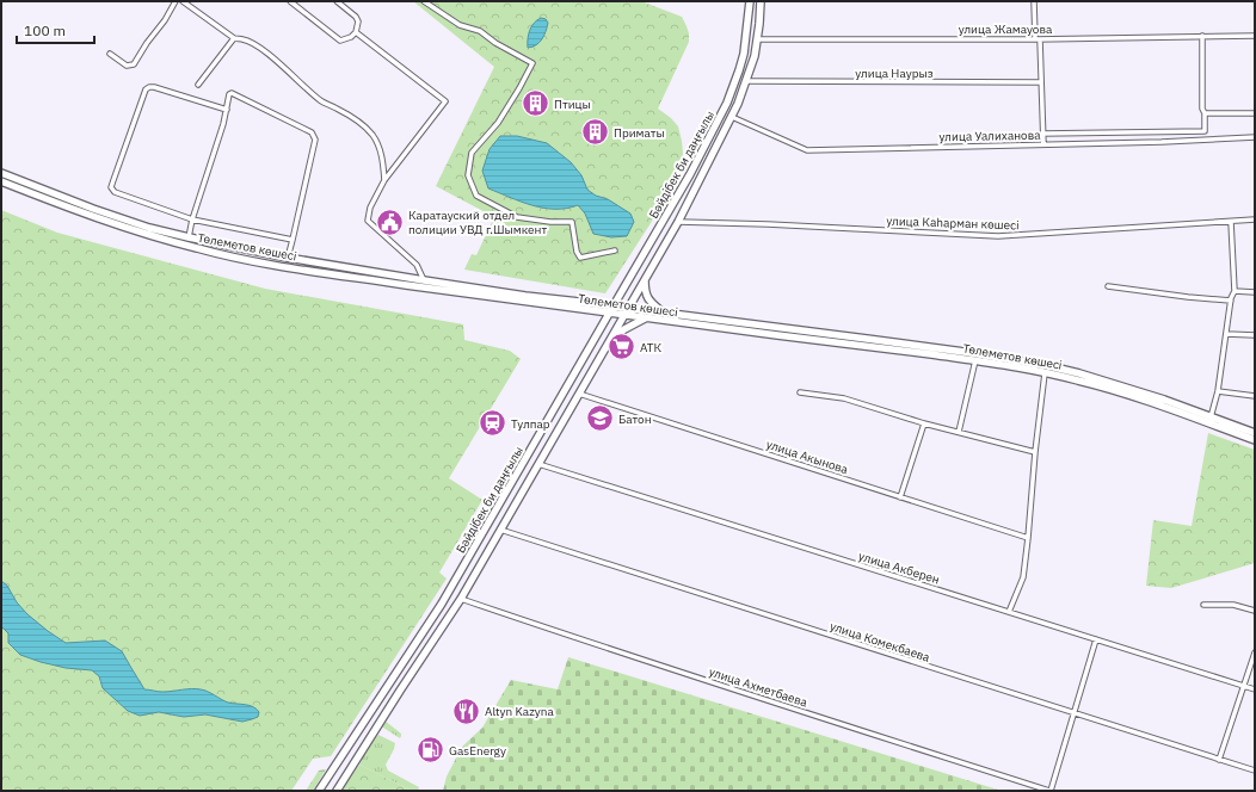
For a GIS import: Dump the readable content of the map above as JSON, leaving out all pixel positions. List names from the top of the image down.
{
  "streets": {
    "main road": ["Бәйдібек би даңғылы", "Төлеметов көшесі"],
    "street": [
      "улица Жамауова",
      "улица Наурыз",
      "улица Уалиханова",
      "улица Каһарман көшесі",
      "улица Акынова",
      "улица Акберен",
      "улица Комекбаева",
      "улица Ахметбаева"
    ]
  },
  "crossings": [
    ["улица Жамауова", "Бәйдібек би даңғылы"],
    ["улица Наурыз", "Бәйдібек би даңғылы"],
    ["улица Уалиханова", "Бәйдібек би даңғылы"],
    ["Бәйдібек би даңғылы", "улица Каһарман көшесі"],
    ["Бәйдібек би даңғылы", "Төлеметов көшесі"],
    ["Бәйдібек би даңғылы", "улица Акынова"],
    ["Бәйдібек би даңғылы", "улица Акберен"],
    ["Бәйдібек би даңғылы", "улица Комекбаева"],
    ["Бәйдібек би даңғылы", "улица Ахметбаева"]
  ],
  "places": {
    "building": ["Птицы", "Приматы"],
    "public building": ["Каратауский отдел полиции УВД г.Шымкент"],
    "supermarket": ["АТК"],
    "school or university": ["Батон"],
    "station": ["Тулпар"],
    "restaurant": ["Altyn Kazyna"],
    "fuel station": ["GasEnergy"]
  },
  "scale_bar": "100 m"
}
